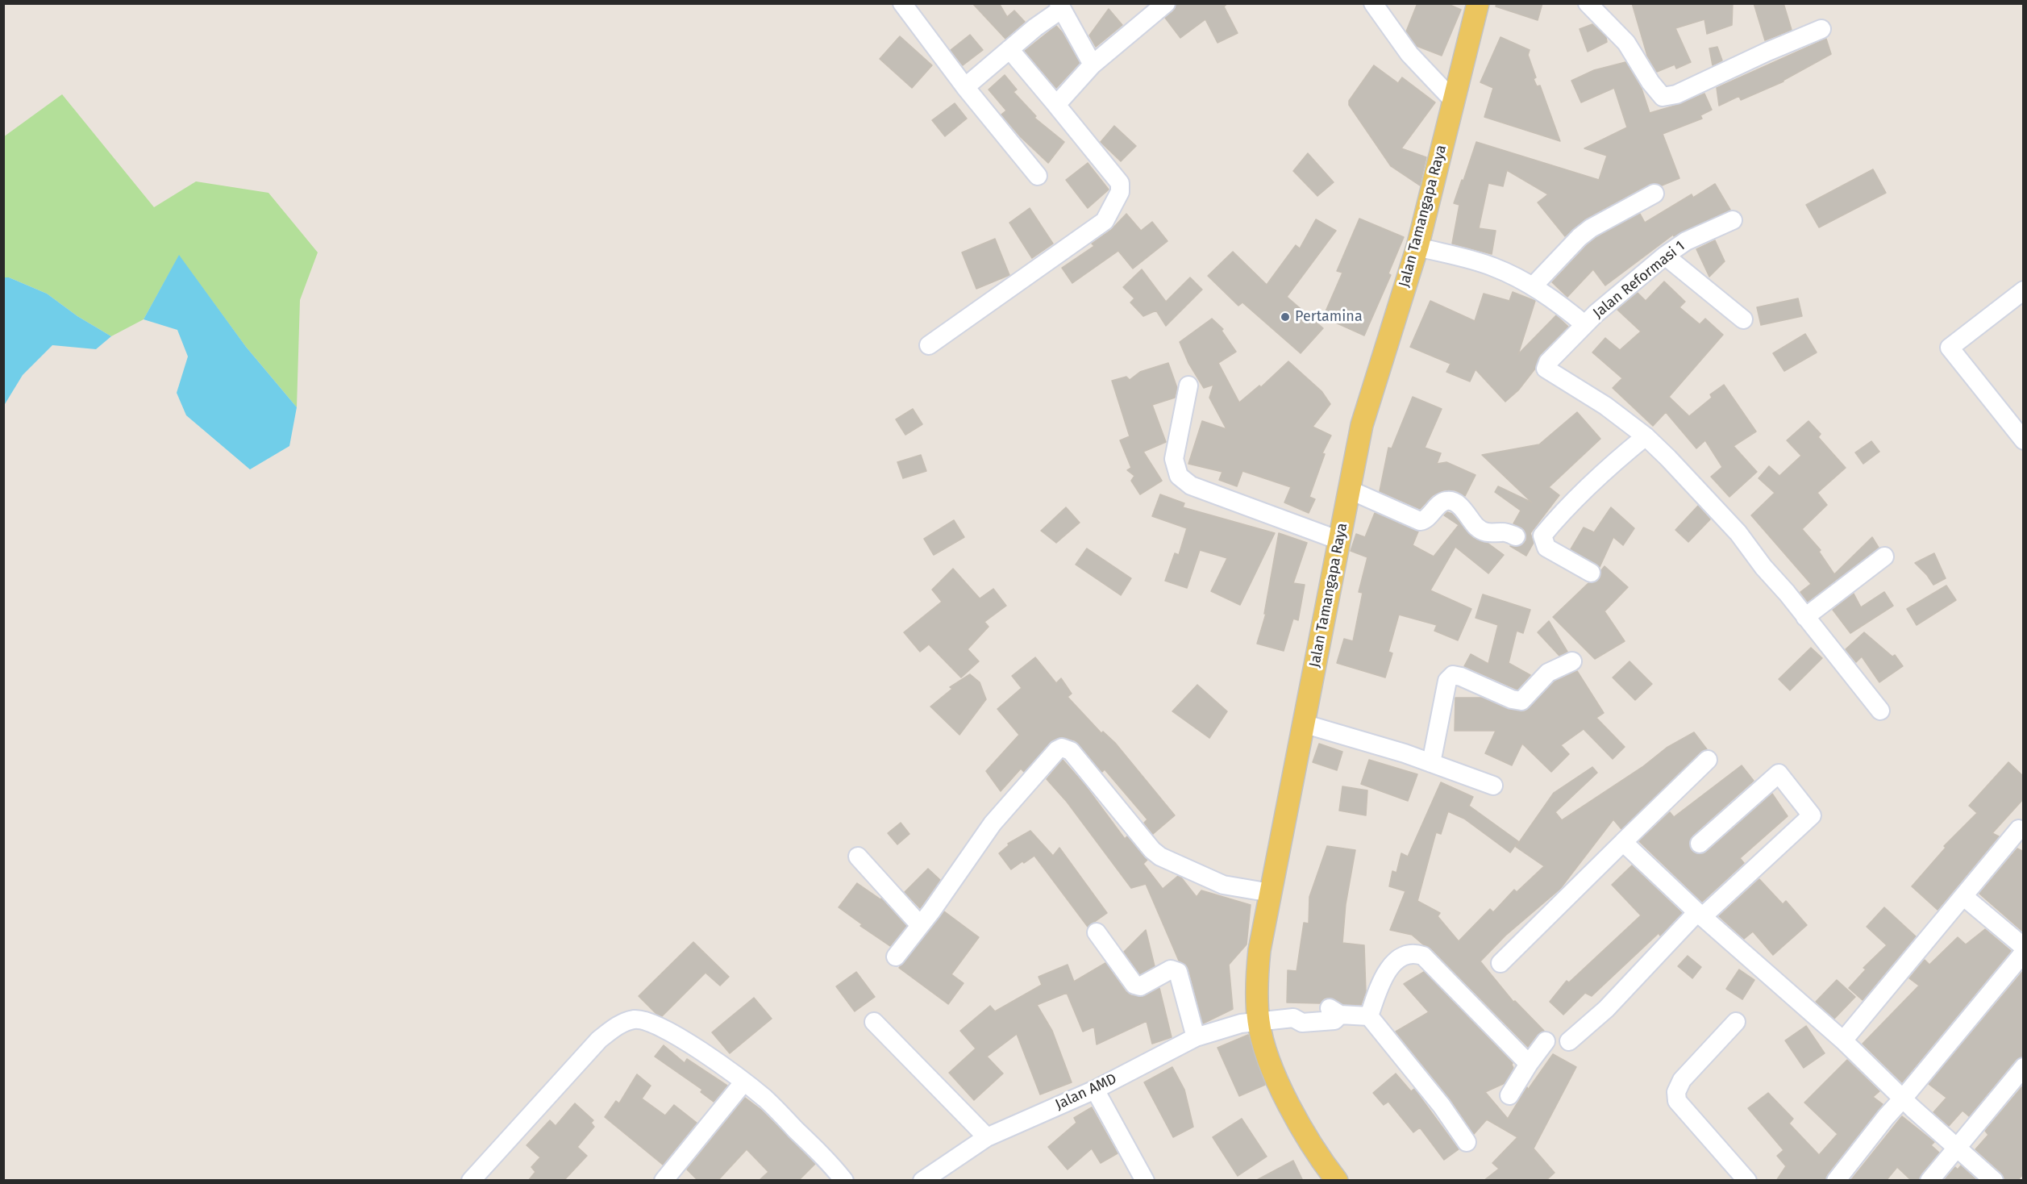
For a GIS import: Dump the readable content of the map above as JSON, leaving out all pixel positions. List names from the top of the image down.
{
  "streets": {
    "main road": ["Jalan Tamangapa Raya"],
    "street": ["Jalan Reformasi 1", "Jalan AMD"]
  },
  "crossings": [
    ["Jalan Tamangapa Raya", "Jalan Reformasi 1"],
    ["Jalan Tamangapa Raya", "Jalan AMD"]
  ],
  "places": ["Pertamina"]
}
